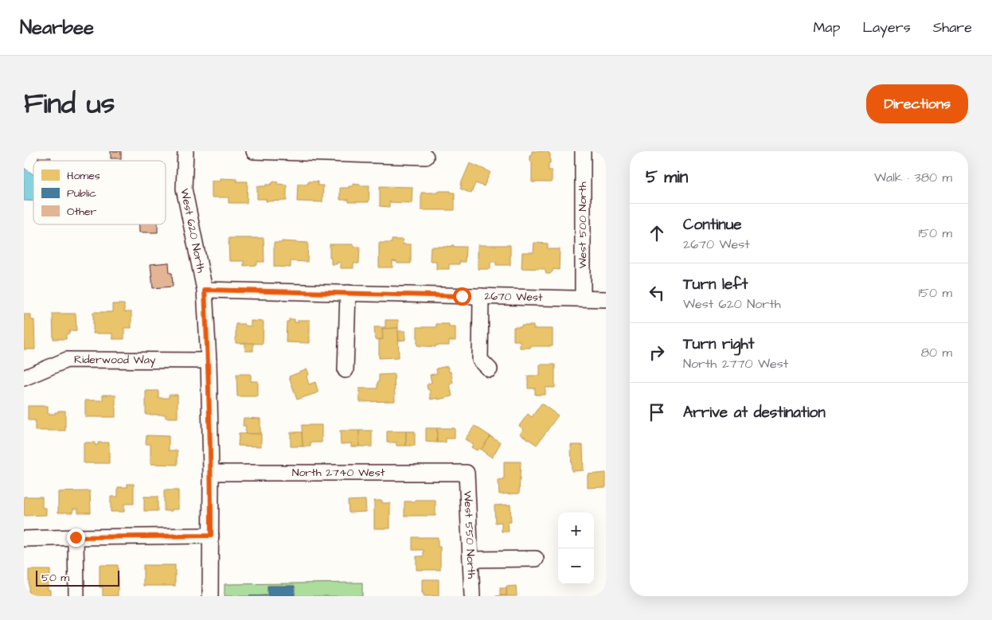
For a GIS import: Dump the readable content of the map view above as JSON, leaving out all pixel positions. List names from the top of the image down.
{
  "streets": {
    "street": [
      "West 500 North",
      "West 620 North",
      "2670 West",
      "Riderwood Way",
      "North 2740 West",
      "West 550 North"
    ]
  },
  "crossings": [
    ["West 500 North", "2670 West"],
    ["West 620 North", "2670 West"],
    ["West 620 North", "Riderwood Way"],
    ["West 620 North", "North 2740 West"],
    ["North 2740 West", "West 550 North"]
  ],
  "legend": ["Homes", "Public", "Other"],
  "scale_bar": "50 m",
  "page": {
    "header": "Nearbee",
    "nav": ["Map", "Layers", "Share"],
    "title": "Find us",
    "buttons": "Directions",
    "heading": ["5 min", "Walk · 380 m"],
    "list": [
      ["Continue", "2670 West", "150 m"],
      ["Turn left", "West 620 North", "150 m"],
      ["Turn right", "North 2770 West", "80 m"],
      "Arrive at destination"
    ],
    "map_buttons": ["+", "−"],
    "scale": "50 m"
  }
}
